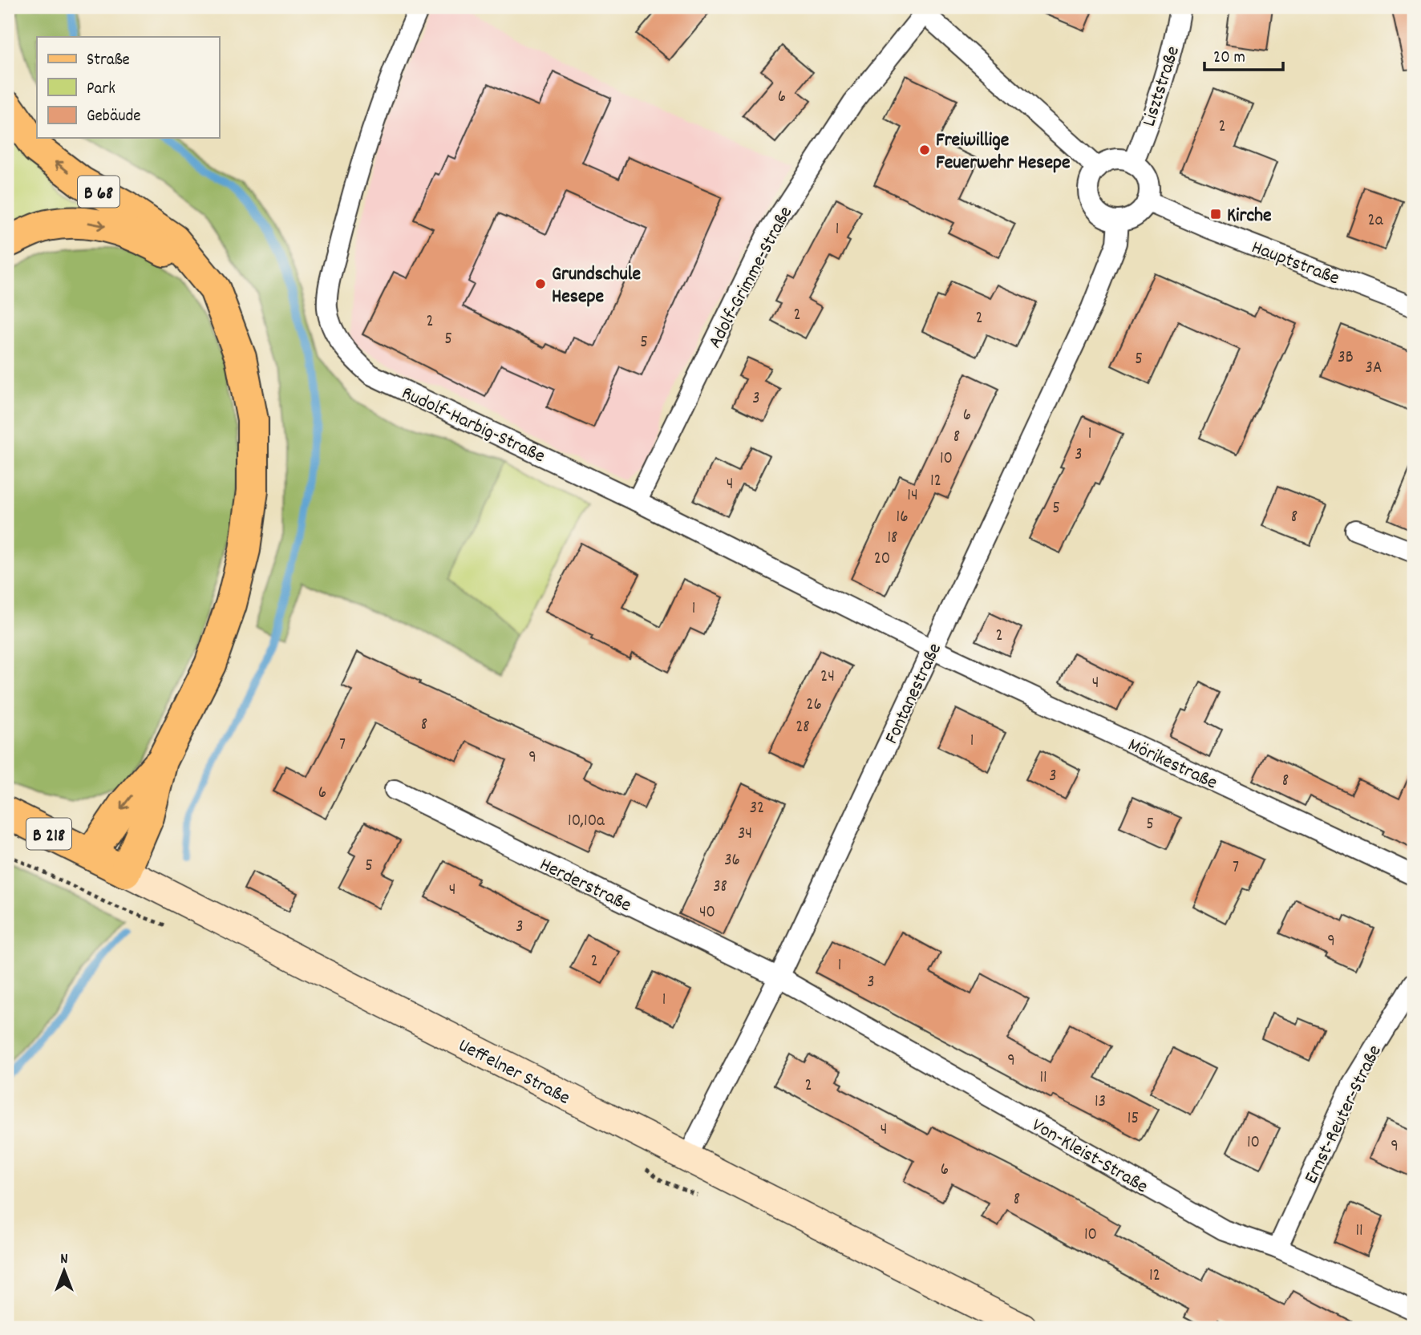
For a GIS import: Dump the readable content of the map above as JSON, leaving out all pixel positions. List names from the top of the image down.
{
  "streets": {
    "main road": ["B 68", "B 218", "Ueffelner Straße"],
    "street": [
      "Lisztstraße",
      "Hauptstraße",
      "Adolf-Grimme-Straße",
      "Rudolf-Harbig-Straße",
      "Fontanestraße",
      "Mörikestraße",
      "Herderstraße",
      "Ernst-Reuter-Straße",
      "Von-Kleist-Straße"
    ]
  },
  "crossings": [
    ["Lisztstraße", "Hauptstraße"],
    ["Lisztstraße", "Fontanestraße"],
    ["Hauptstraße", "Fontanestraße"],
    ["Adolf-Grimme-Straße", "Rudolf-Harbig-Straße"],
    ["Rudolf-Harbig-Straße", "Fontanestraße"],
    ["Rudolf-Harbig-Straße", "Mörikestraße"],
    ["Fontanestraße", "Mörikestraße"],
    ["Fontanestraße", "Herderstraße"],
    ["Fontanestraße", "Ueffelner Straße"],
    ["Fontanestraße", "Von-Kleist-Straße"],
    ["Herderstraße", "Von-Kleist-Straße"],
    ["Ernst-Reuter-Straße", "Von-Kleist-Straße"]
  ],
  "places": {
    "other": ["Freiwillige Feuerwehr Hesepe", "Grundschule Hesepe"],
    "transit": ["Kirche"]
  },
  "house_numbers": [
    "6",
    "2",
    "2a",
    "1",
    "2",
    "2",
    "2",
    "5",
    "5",
    "3B",
    "5",
    "3A",
    "3",
    "6",
    "1",
    "8",
    "3",
    "10",
    "12",
    "4",
    "14",
    "5",
    "16",
    "8",
    "18",
    "20",
    "1",
    "2",
    "24",
    "4",
    "26",
    "8",
    "28",
    "1",
    "7",
    "9",
    "3",
    "8",
    "6",
    "32",
    "10,10a",
    "5",
    "34",
    "36",
    "5",
    "7",
    "38",
    "4",
    "40",
    "3",
    "9",
    "2",
    "1",
    "3",
    "1",
    "9",
    "11",
    "2",
    "13",
    "15",
    "4",
    "10",
    "9",
    "6",
    "8",
    "11",
    "10",
    "12"
  ],
  "legend": ["Straße", "Park", "Gebäude"],
  "scale_bar": "20 m",
  "north": "top"
}
